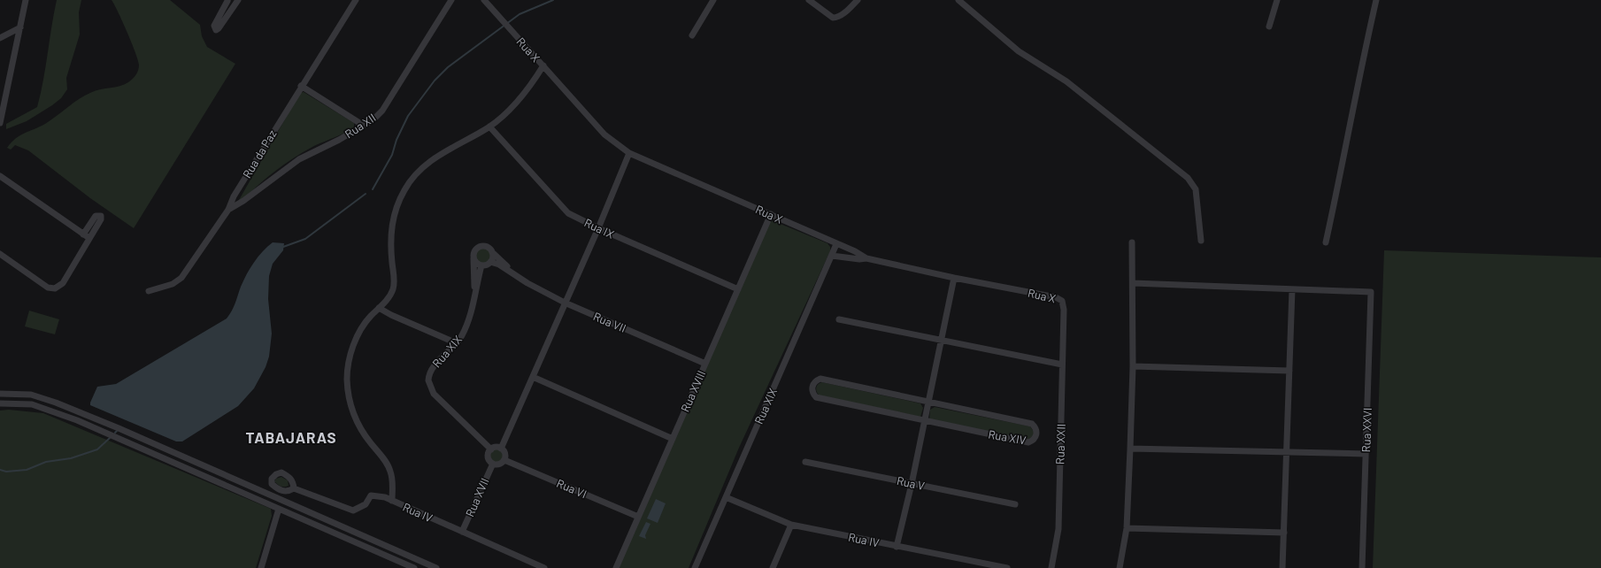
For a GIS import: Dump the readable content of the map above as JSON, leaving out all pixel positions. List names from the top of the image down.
{
  "streets": {
    "street": [
      "Rua X",
      "Rua XII",
      "Rua da Paz",
      "Rua IX",
      "Rua VII",
      "Rua XIX",
      "Rua XVIII",
      "Rua XXVI",
      "Rua XIV",
      "Rua XXII",
      "Rua V",
      "Rua VI",
      "Rua XVII",
      "Rua IV"
    ]
  },
  "crossings": [
    ["Rua X", "Rua XIX"],
    ["Rua X", "Rua XVIII"],
    ["Rua X", "Rua XXII"],
    ["Rua XII", "Rua da Paz"],
    ["Rua IX", "Rua XVIII"],
    ["Rua VII", "Rua XVIII"],
    ["Rua XIX", "Rua VI"],
    ["Rua XIX", "Rua XVII"],
    ["Rua XIX", "Rua IV"],
    ["Rua XVIII", "Rua VI"],
    ["Rua VI", "Rua XVII"],
    ["Rua XVII", "Rua IV"]
  ],
  "districts": ["TABAJARAS"]
}
